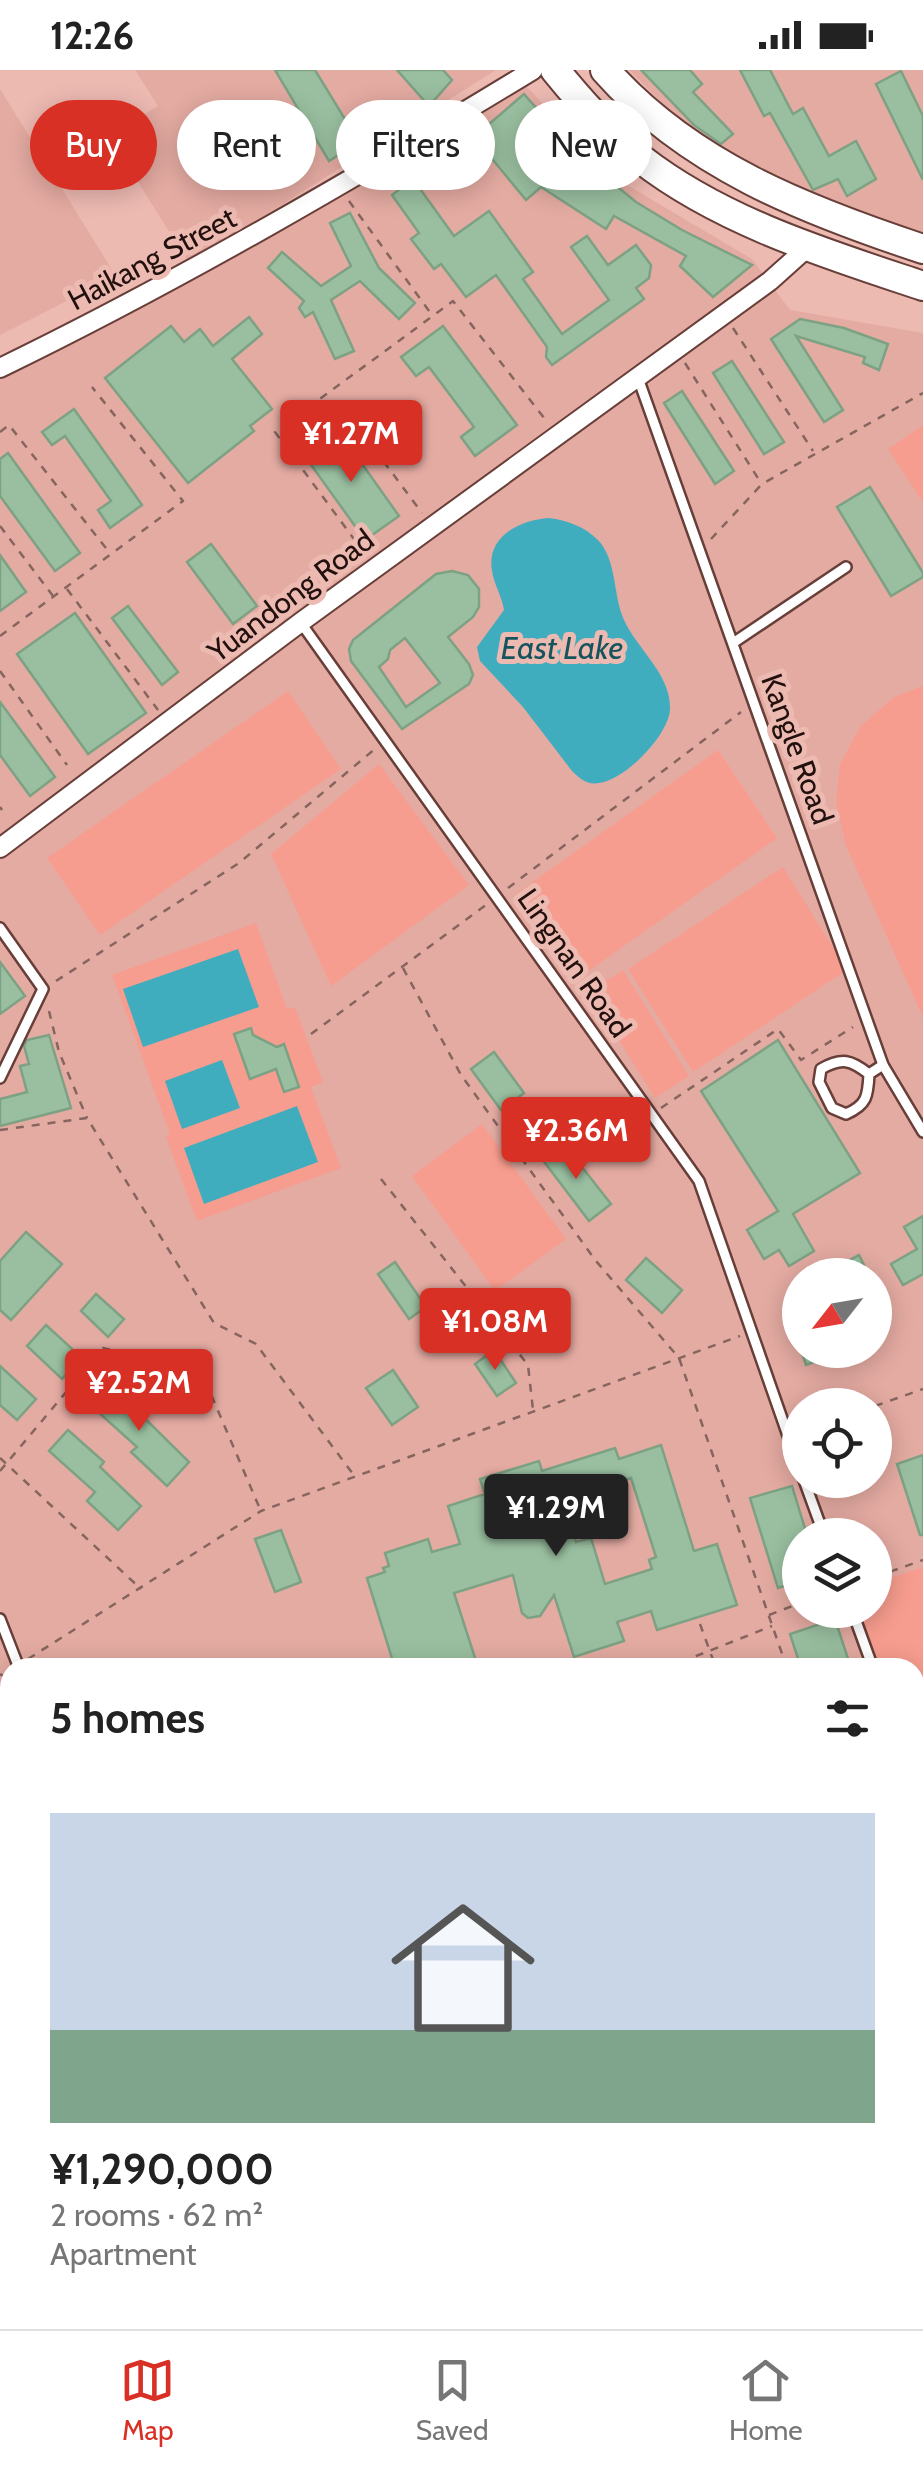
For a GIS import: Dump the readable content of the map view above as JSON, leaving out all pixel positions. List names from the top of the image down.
{
  "streets": {
    "street": ["Haikang Street", "Yuandong Road"],
    "lane": ["Kangle Road", "Lingnan Road"]
  },
  "crossings": [
    ["Yuandong Road", "Kangle Road"],
    ["Yuandong Road", "Lingnan Road"]
  ],
  "water": ["East Lake"],
  "north": "bottom left",
  "page": {
    "status": "12:26",
    "chip": [
      "Buy",
      "Rent",
      "Filters",
      "New"
    ],
    "price": [
      "¥1.27M",
      "¥2.36M",
      "¥1.08M",
      "¥2.52M",
      "¥1.29M"
    ],
    "heading": "5 homes",
    "list": [
      {
        "name": "¥1,290,000",
        "note": "2 rooms · 62 m² · Apartment"
      }
    ],
    "tabs": ["Map", "Saved", "Home"]
  }
}
